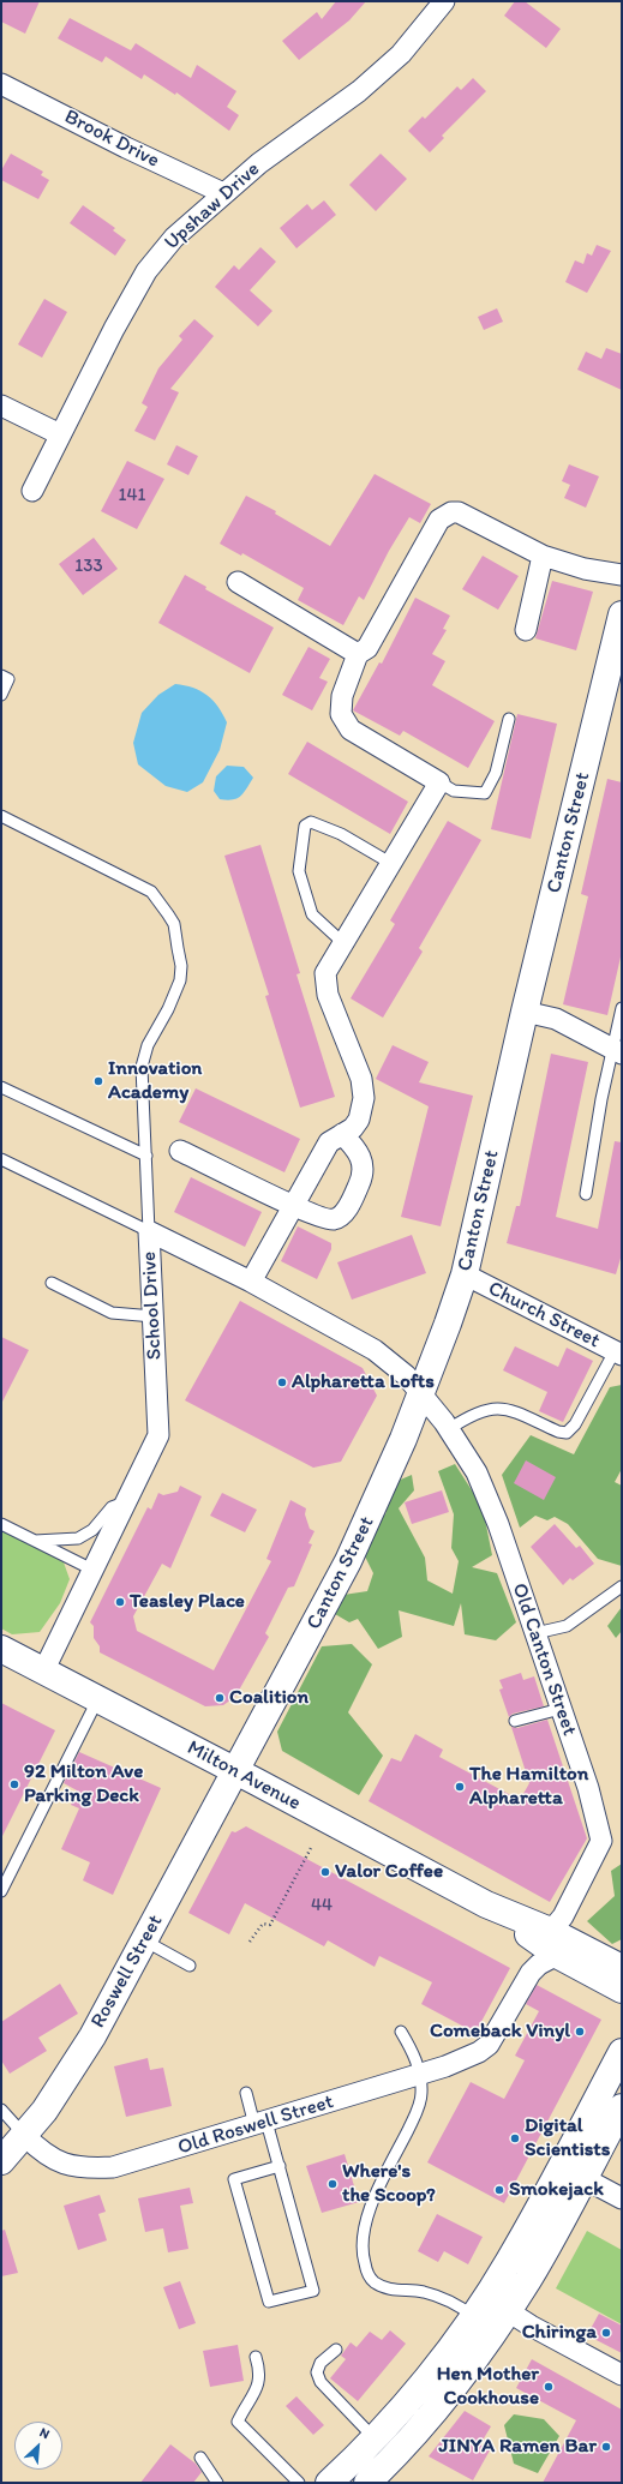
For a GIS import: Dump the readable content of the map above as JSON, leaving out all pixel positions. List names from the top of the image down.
{
  "streets": {
    "street": [
      "Brook Drive",
      "Upshaw Drive",
      "Canton Street",
      "School Drive",
      "Church Street",
      "Old Canton Street",
      "Milton Avenue",
      "Roswell Street",
      "Old Roswell Street"
    ]
  },
  "crossings": [
    ["Brook Drive", "Upshaw Drive"],
    ["Canton Street", "School Drive"],
    ["Canton Street", "Church Street"],
    ["Canton Street", "Old Canton Street"],
    ["Canton Street", "Milton Avenue"],
    ["Canton Street", "Roswell Street"],
    ["School Drive", "Old Canton Street"],
    ["School Drive", "Milton Avenue"],
    ["Old Canton Street", "Milton Avenue"],
    ["Milton Avenue", "Roswell Street"],
    ["Milton Avenue", "Old Roswell Street"],
    ["Roswell Street", "Old Roswell Street"]
  ],
  "places": [
    "Innovation Academy",
    "Alpharetta Lofts",
    "Teasley Place",
    "Coalition",
    "92 Milton Ave Parking Deck",
    "The Hamilton Alpharetta",
    "Valor Coffee",
    "Comeback Vinyl",
    "Digital Scientists",
    "Where's the Scoop?",
    "Smokejack",
    "Chiringa",
    "Hen Mother Cookhouse",
    "JINYA Ramen Bar"
  ],
  "house_numbers": ["141", "133", "44"],
  "north": "top right"
}
